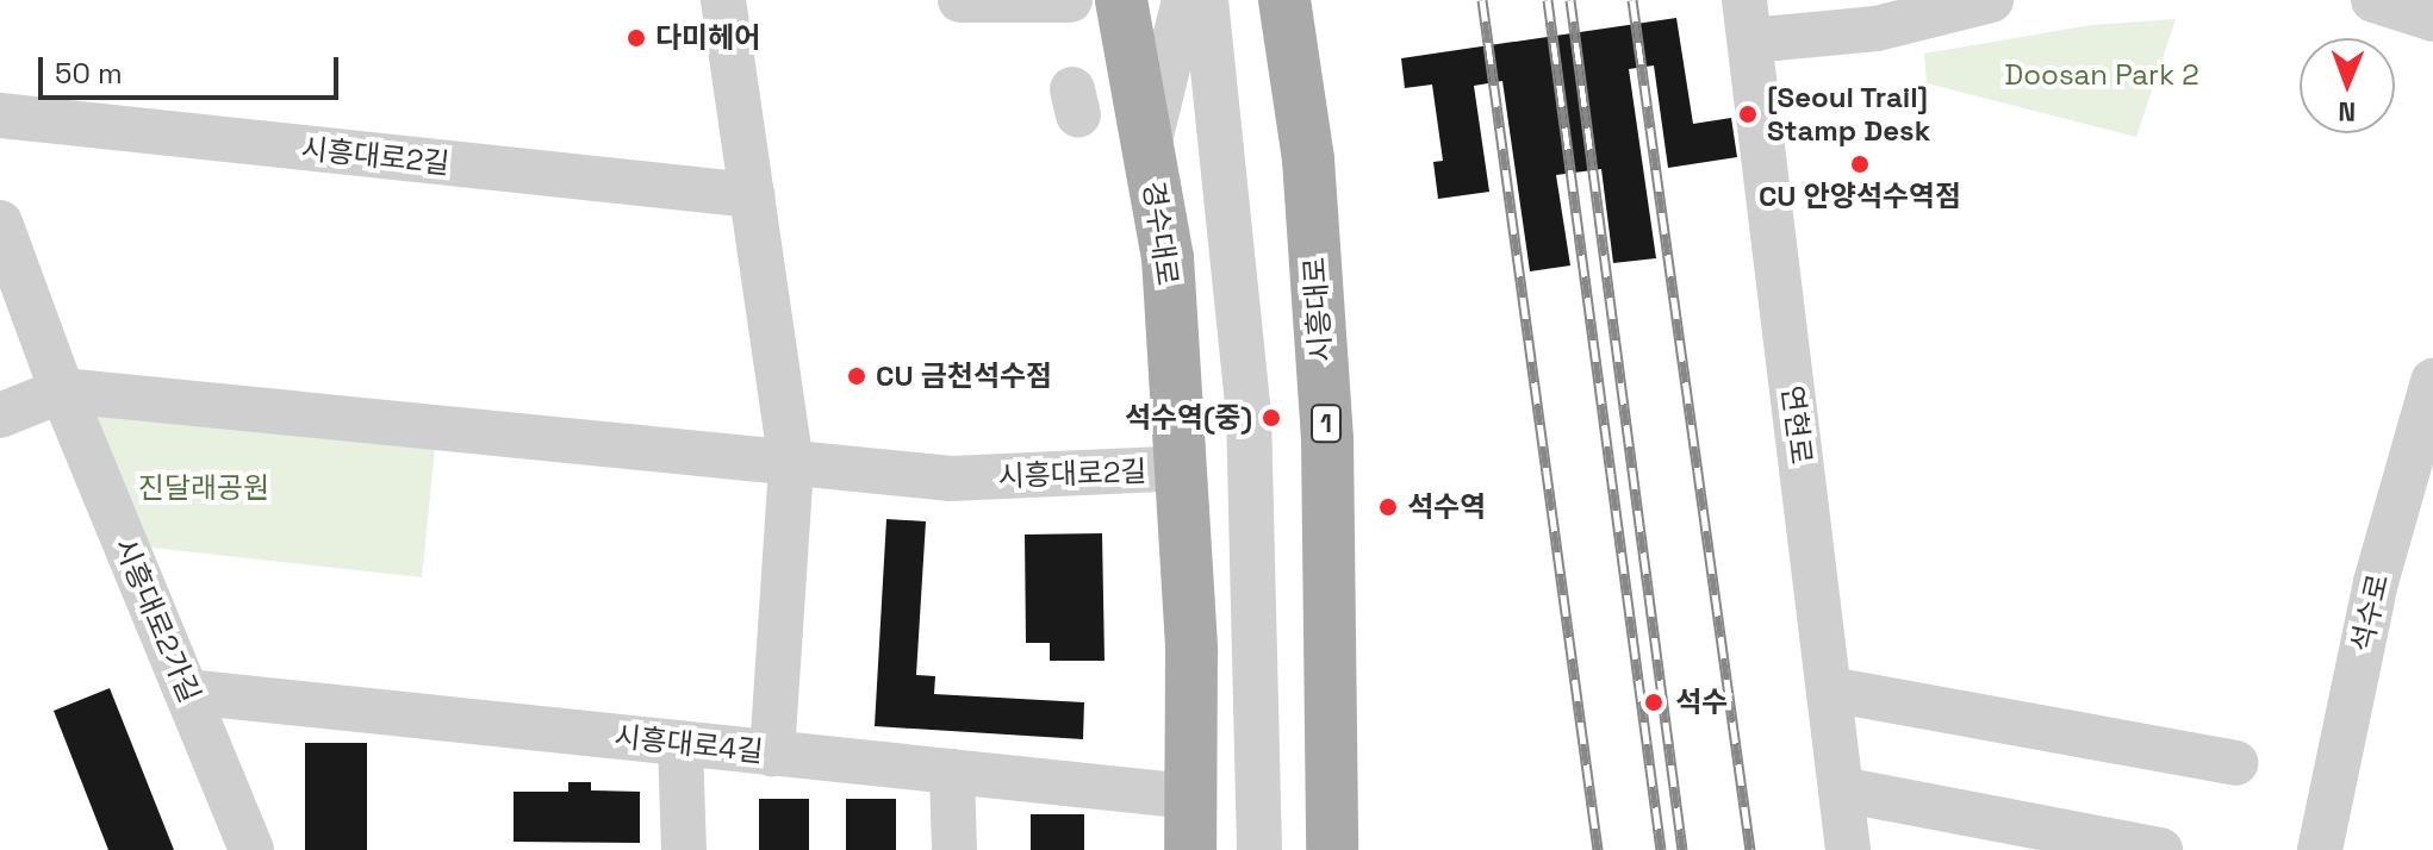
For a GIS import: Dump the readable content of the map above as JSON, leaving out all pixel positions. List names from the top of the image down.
{
  "streets": {
    "main road": ["경수대로", "시흥대로", "1"],
    "street": [
      "시흥대로2길",
      "연현로",
      "석수로",
      "시흥대로2가길",
      "시흥대로4길"
    ]
  },
  "crossings": [
    ["시흥대로2길", "경수대로"],
    ["시흥대로2길", "시흥대로2가길"],
    ["시흥대로2가길", "시흥대로4길"]
  ],
  "parks": ["Doosan Park 2", "진달래공원"],
  "places": [
    "다미헤어",
    "[Seoul Trail] Stamp Desk",
    "CU 안양석수역점",
    "CU 금천석수점",
    "석수역(중)",
    "석수역",
    "석수"
  ],
  "scale_bar": "50 m",
  "north": "bottom"
}
